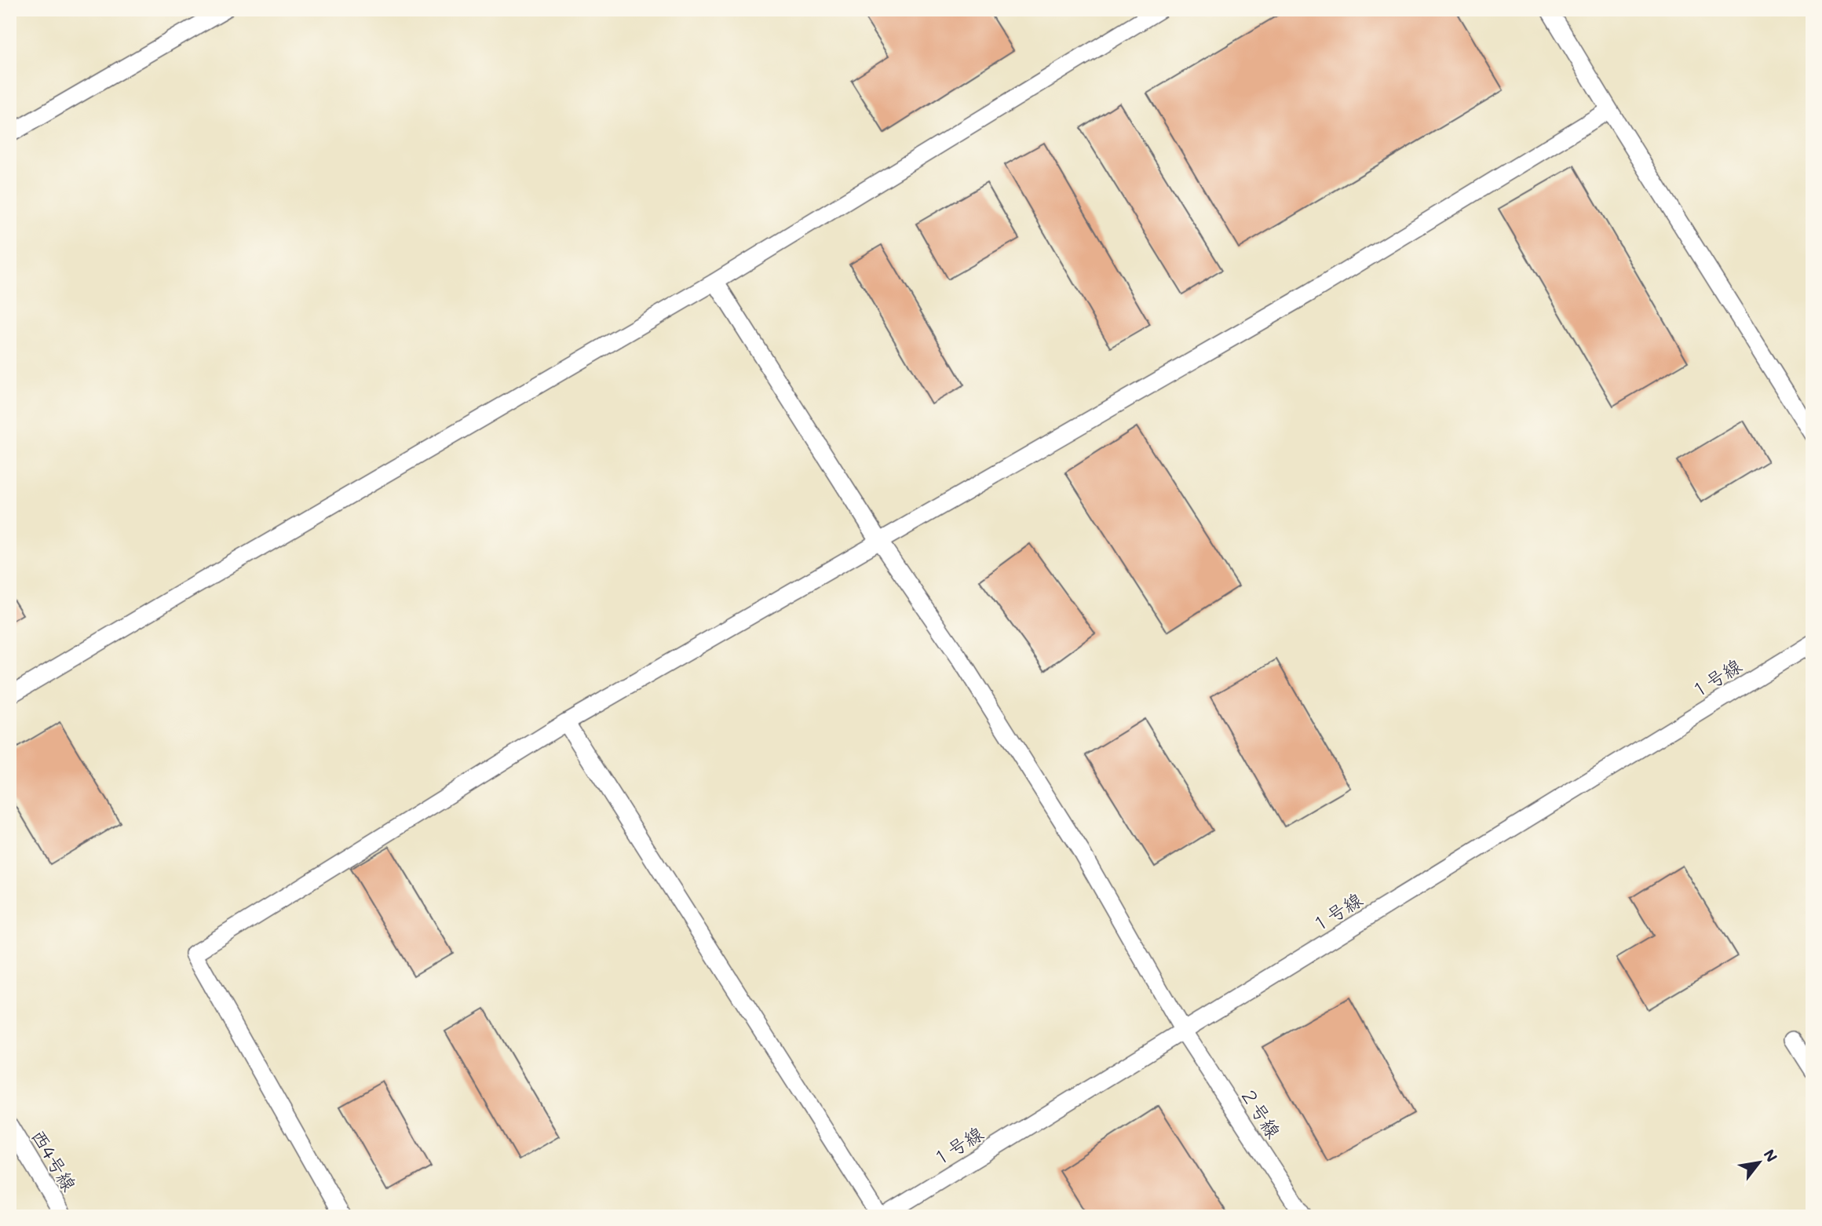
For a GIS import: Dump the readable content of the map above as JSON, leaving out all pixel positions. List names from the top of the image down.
{
  "streets": {
    "lane": ["１号線", "２号線", "西4号線"]
  },
  "crossings": [
    ["１号線", "２号線"]
  ],
  "north": "top right"
}
